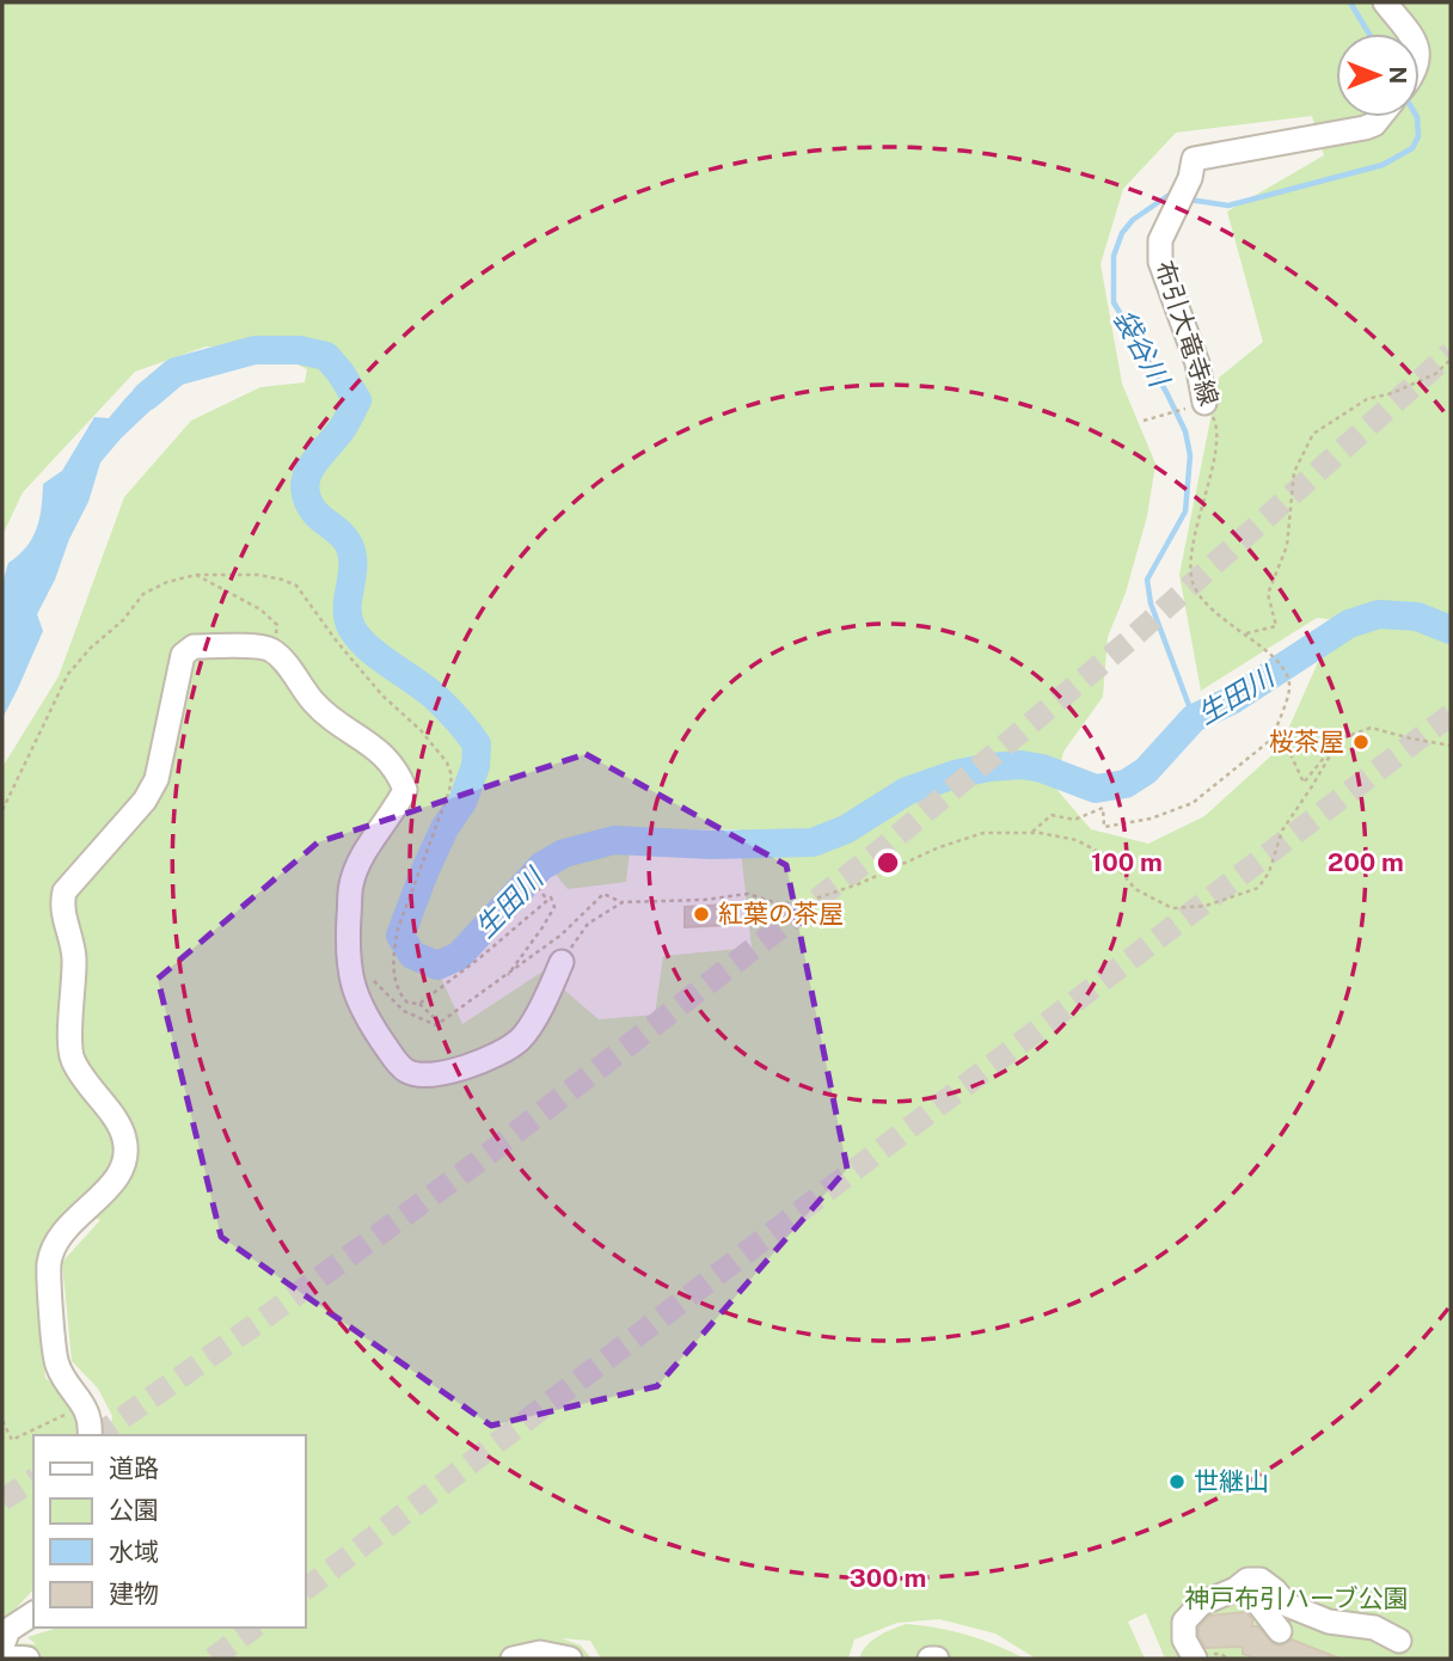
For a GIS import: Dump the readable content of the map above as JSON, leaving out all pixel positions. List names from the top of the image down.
{
  "streets": {
    "street": ["布引大竜寺線"]
  },
  "water": ["袋谷川", "生田川"],
  "parks": ["神戸布引ハーブ公園"],
  "places": ["桜茶屋", "紅葉の茶屋", "世継山"],
  "legend": [
    "道路",
    "公園",
    "水域",
    "建物"
  ],
  "north": "right",
  "rings": ["100 m", "200 m", "300 m"]
}
